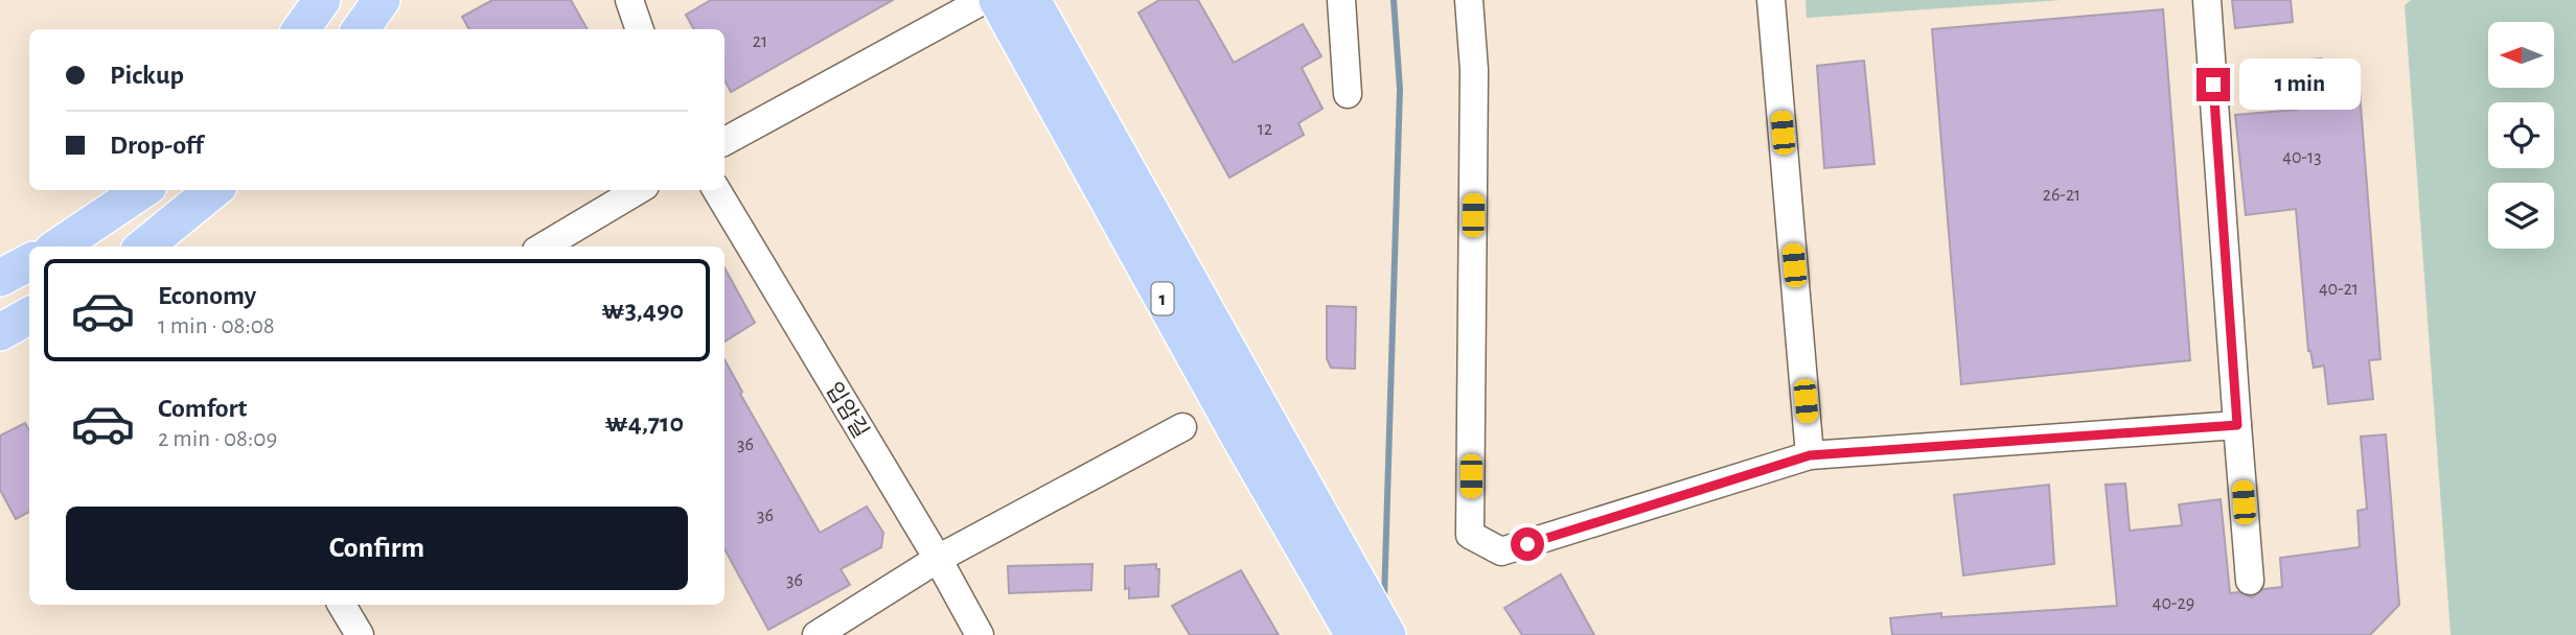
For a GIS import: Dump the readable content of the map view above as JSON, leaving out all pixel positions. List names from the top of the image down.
{
  "streets": {
    "main road": ["1"],
    "street": ["입암길"]
  },
  "house_numbers": [
    "21",
    "12",
    "40-13",
    "26-21",
    "40-21",
    "36",
    "36",
    "36",
    "40-29"
  ],
  "north": "left",
  "page": {
    "banner": ["Pickup", "Drop-off"],
    "bubble": "1 min",
    "list": [
      {
        "name": "Economy",
        "note": "1 min · 08:08",
        "value": "₩3,490"
      },
      {
        "name": "Comfort",
        "note": "2 min · 08:09",
        "value": "₩4,710"
      }
    ],
    "buttons": "Confirm"
  }
}
